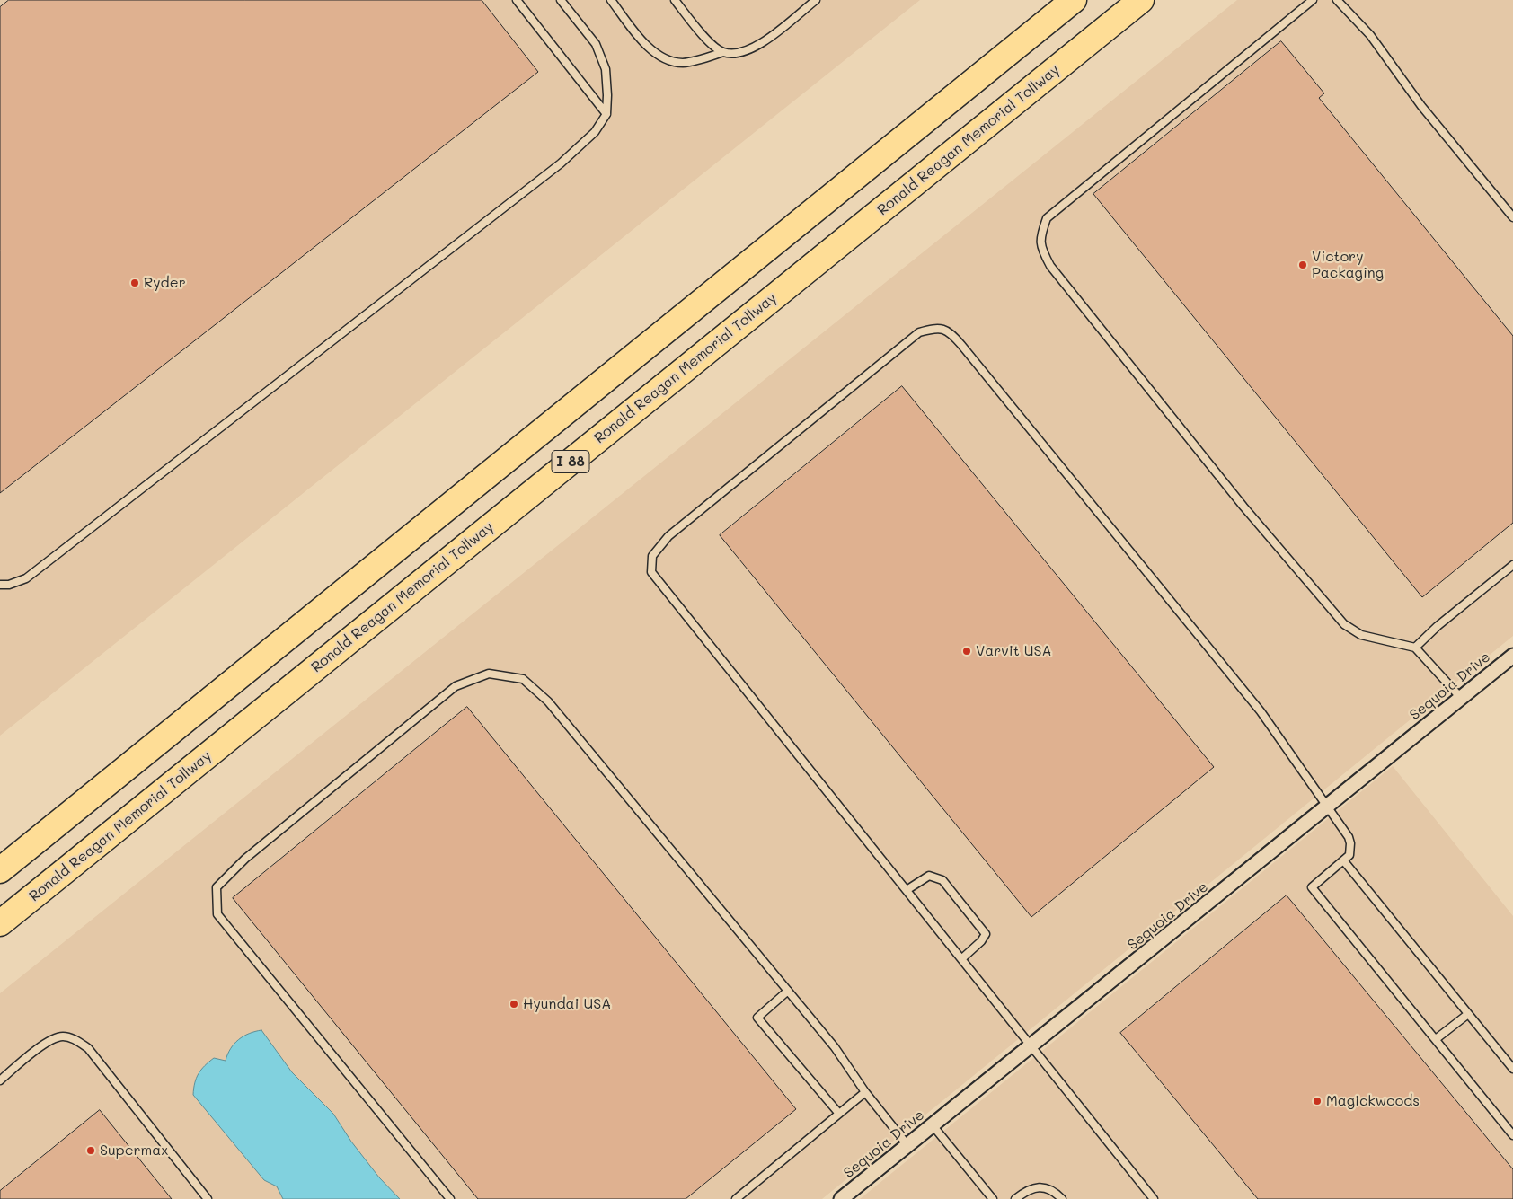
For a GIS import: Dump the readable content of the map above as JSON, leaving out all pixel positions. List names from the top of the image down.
{
  "streets": {
    "highway": ["Ronald Reagan Memorial Tollway", "I 88"],
    "street": ["Sequoia Drive"]
  },
  "places": [
    "Victory Packaging",
    "Ryder",
    "Varvit USA",
    "Hyundai USA",
    "Magickwoods",
    "Supermax"
  ]
}
